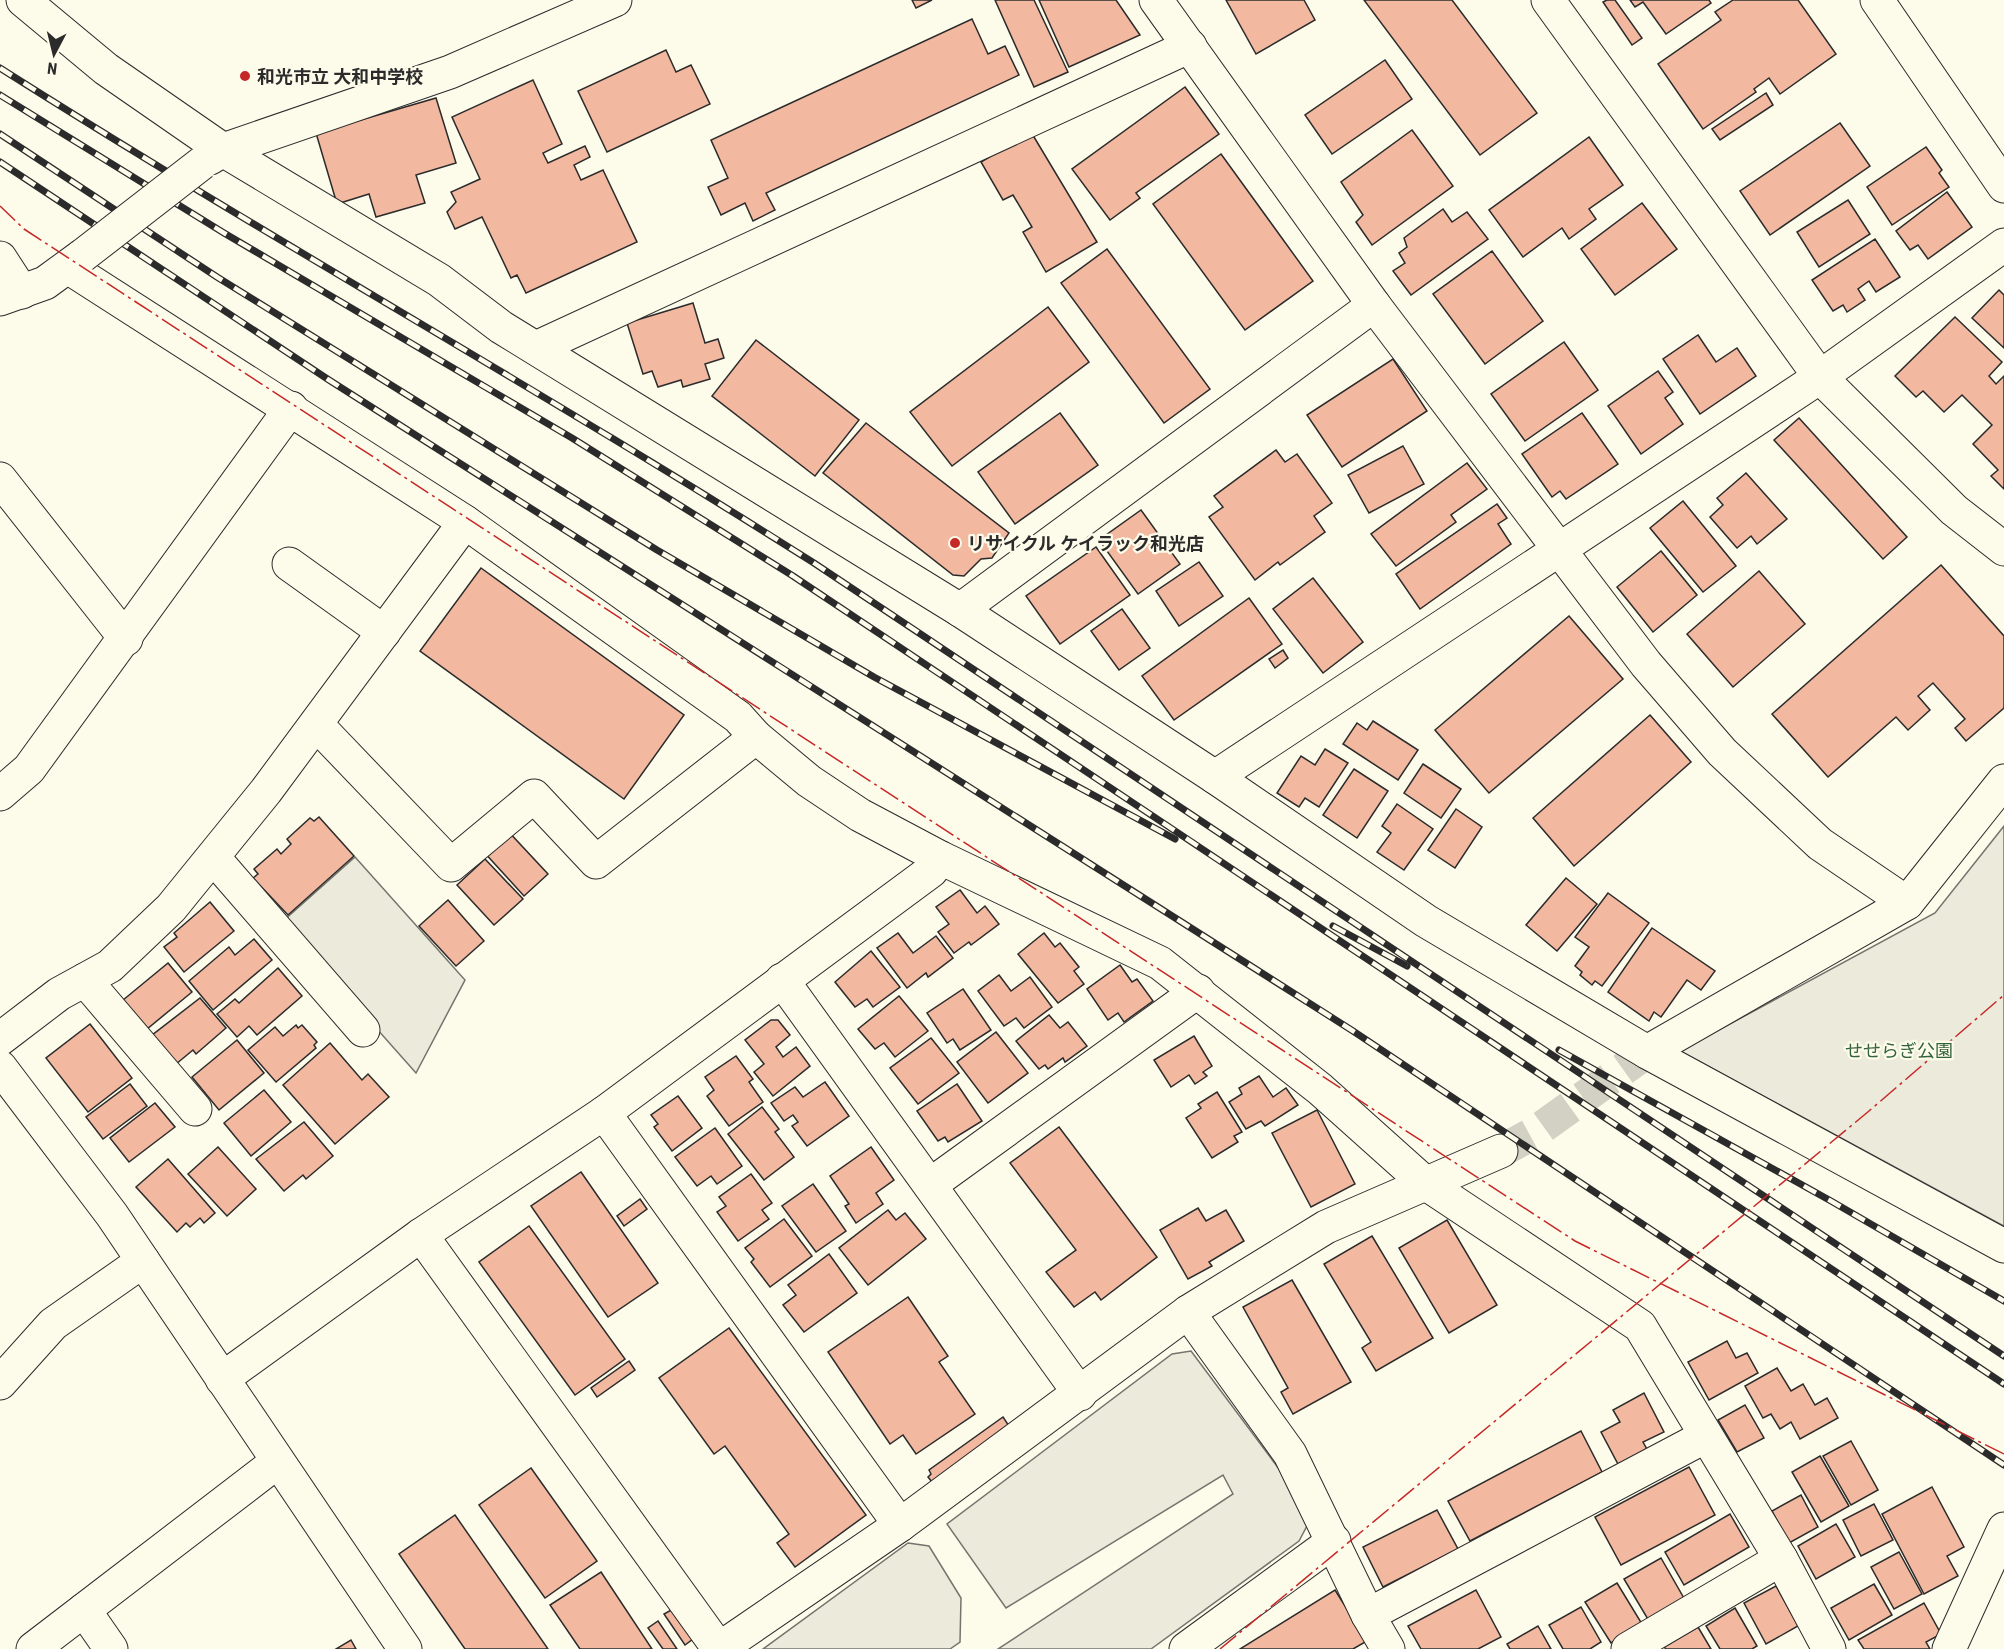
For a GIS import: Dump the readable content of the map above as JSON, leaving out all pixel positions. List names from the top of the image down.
{
  "parks": ["せせらぎ公園"],
  "places": ["和光市立 大和中学校", "リサイクル ケイラック和光店"],
  "north": "bottom"
}
